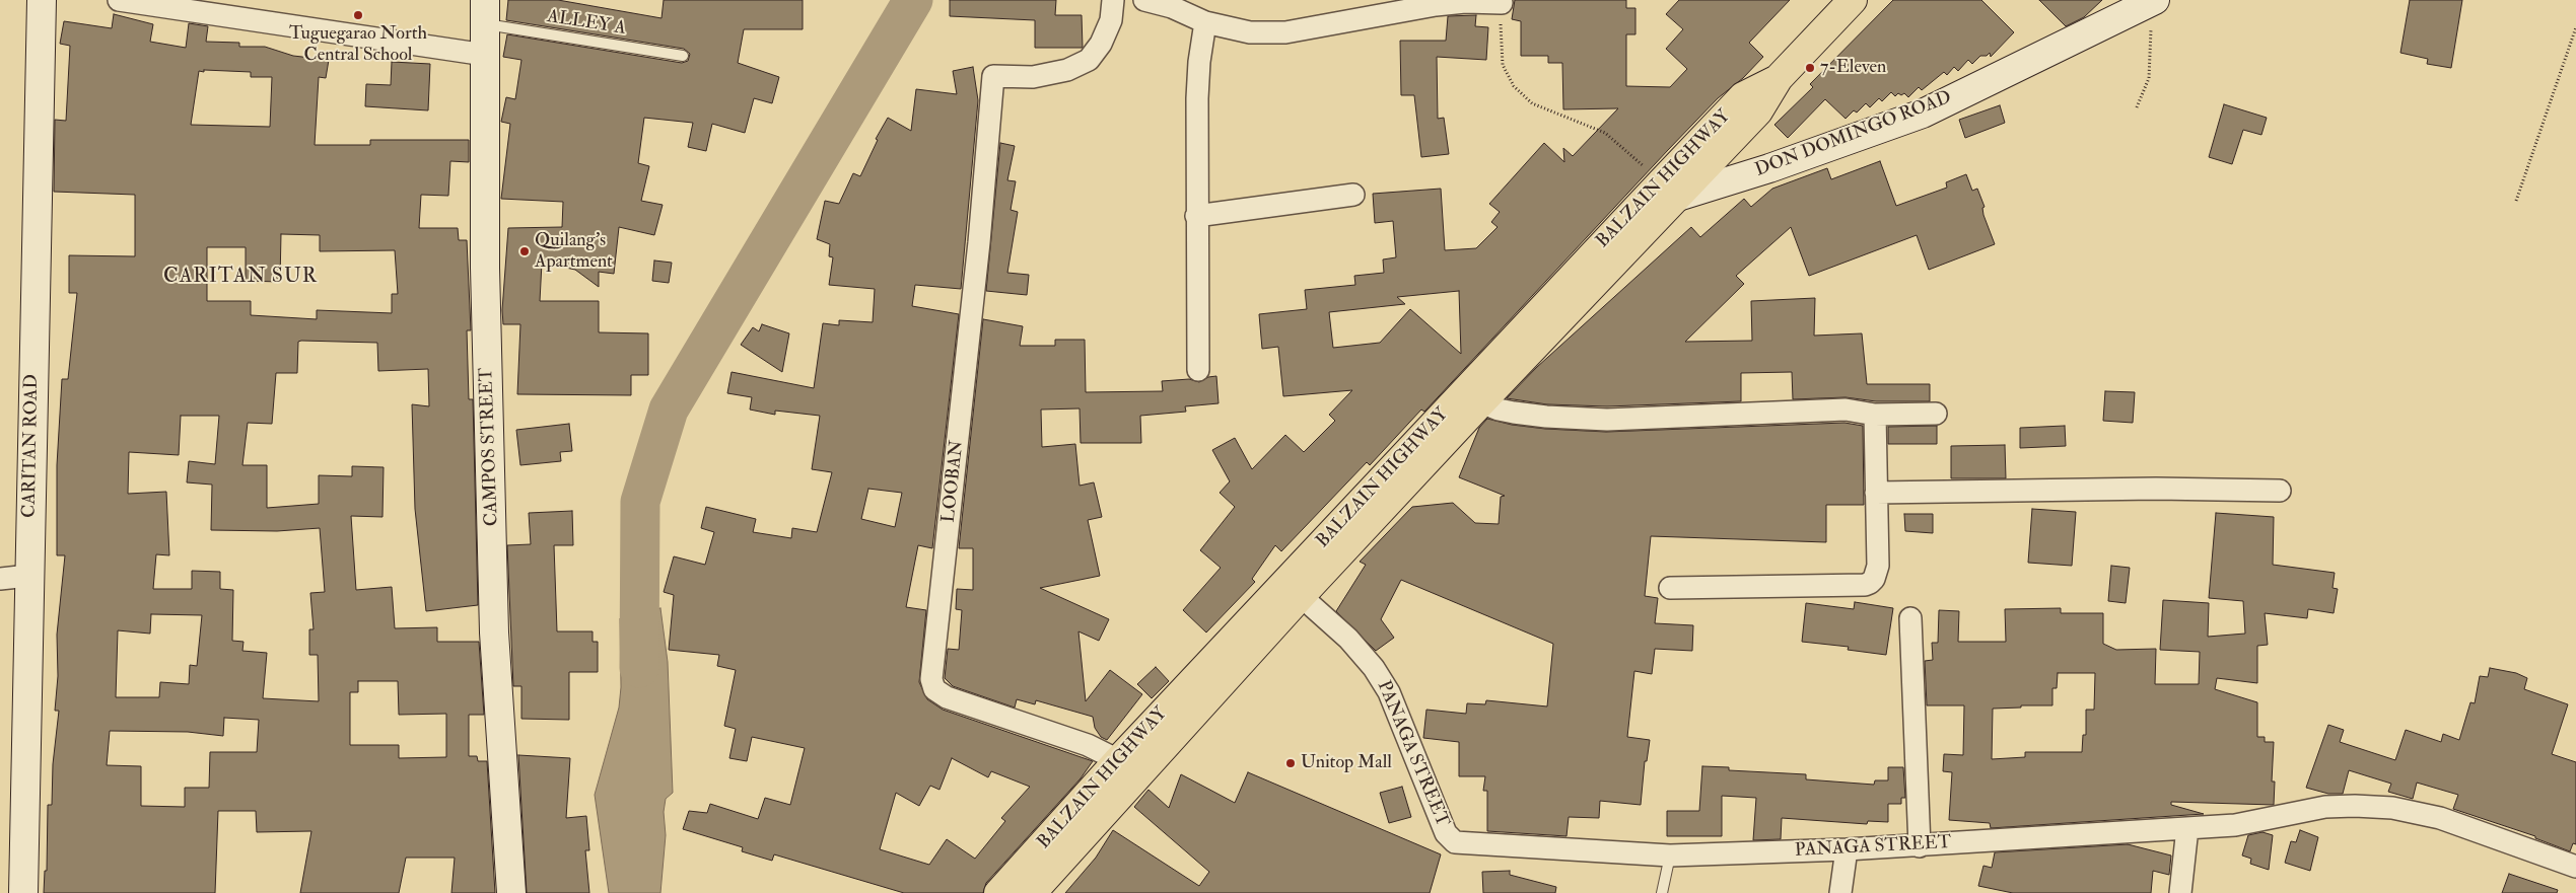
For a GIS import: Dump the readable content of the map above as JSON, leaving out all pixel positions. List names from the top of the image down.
{
  "streets": {
    "main road": [
      "DON DOMINGO ROAD",
      "BALZAIN HIGHWAY",
      "CARITAN ROAD",
      "CAMPOS STREET"
    ],
    "street": ["LOOBAN", "PANAGA STREET"],
    "lane": ["ALLEY A"]
  },
  "crossings": [
    ["ALLEY A", "CAMPOS STREET"],
    ["DON DOMINGO ROAD", "BALZAIN HIGHWAY"],
    ["BALZAIN HIGHWAY", "LOOBAN"],
    ["BALZAIN HIGHWAY", "PANAGA STREET"]
  ],
  "districts": ["CARITAN SUR"],
  "places": [
    "Tuguegarao North Central School",
    "7-Eleven",
    "Quilang's Apartment",
    "Unitop Mall"
  ]
}
